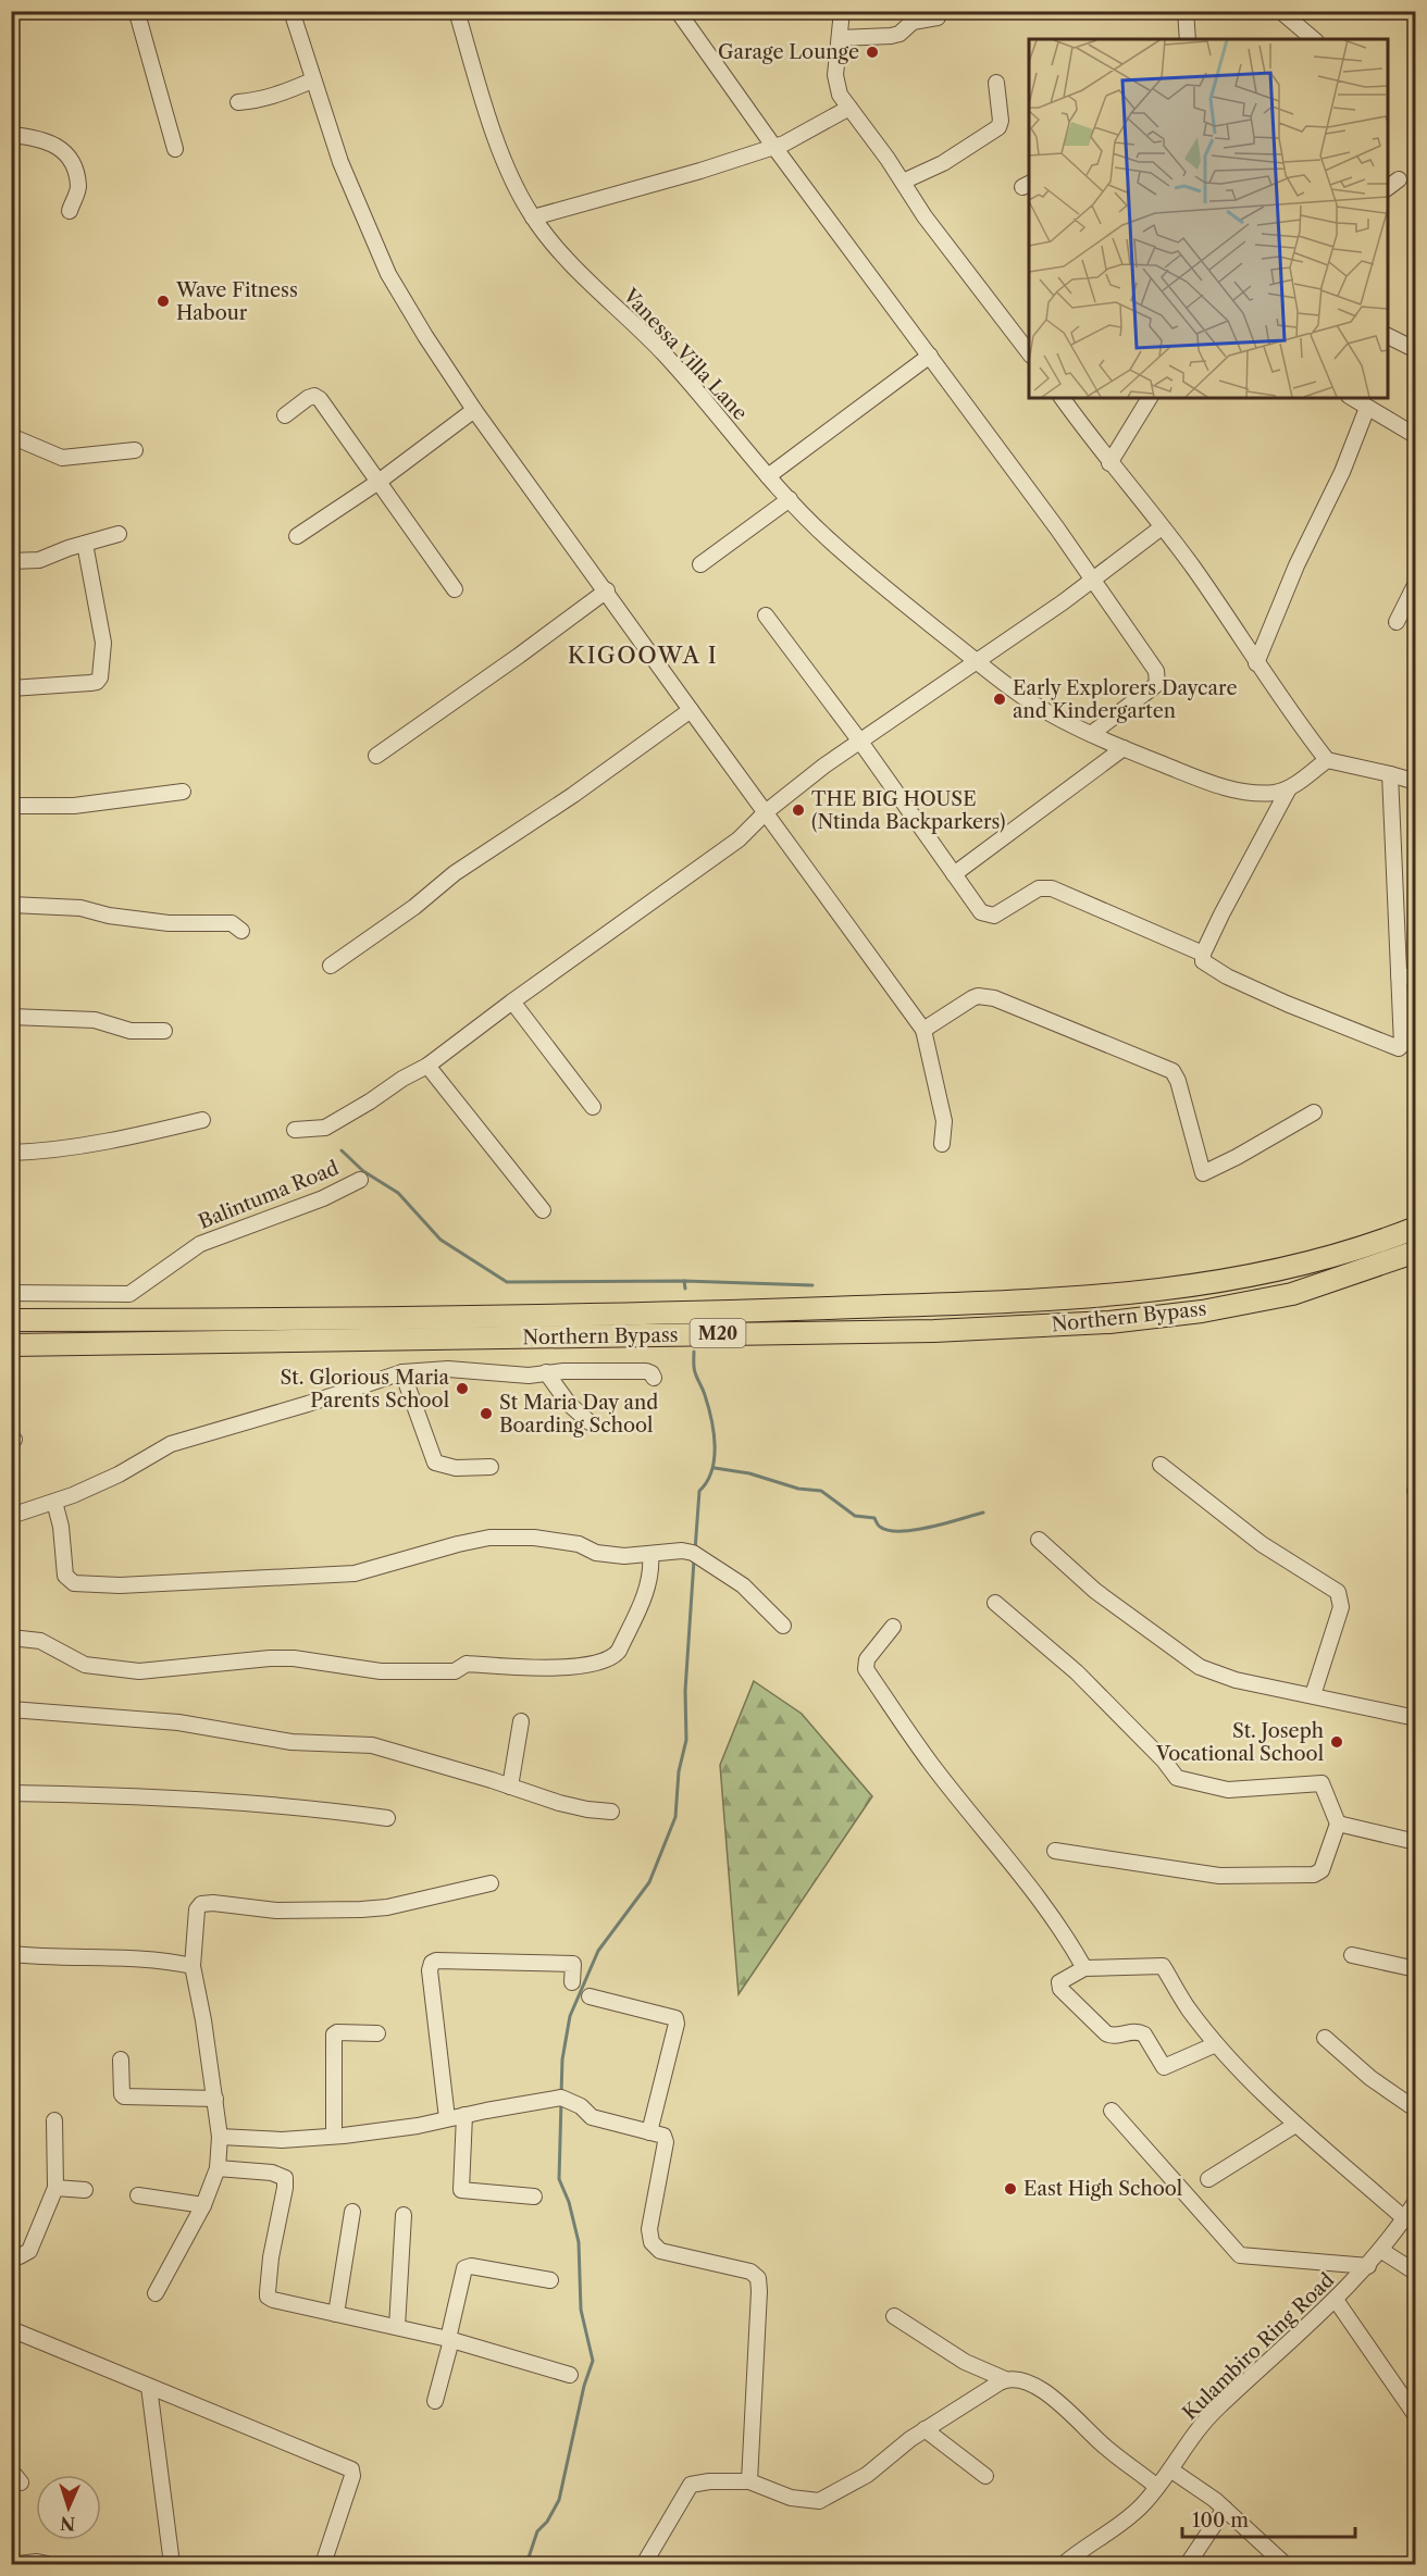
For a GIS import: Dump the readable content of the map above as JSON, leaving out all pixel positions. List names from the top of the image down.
{
  "streets": {
    "highway": ["Northern Bypass", "M20"],
    "street": ["Vanessa Villa Lane", "Balintuma Road", "Kulambiro Ring Road"]
  },
  "districts": ["KIGOOWA I"],
  "places": [
    "Garage Lounge",
    "Wave Fitness Habour",
    "Early Explorers Daycare and Kindergarten",
    "THE BIG HOUSE (Ntinda Backparkers)",
    "St. Glorious Maria Parents School",
    "St Maria Day and Boarding School",
    "St. Joseph Vocational School",
    "East High School"
  ],
  "scale_bar": "100 m",
  "north": "bottom"
}
